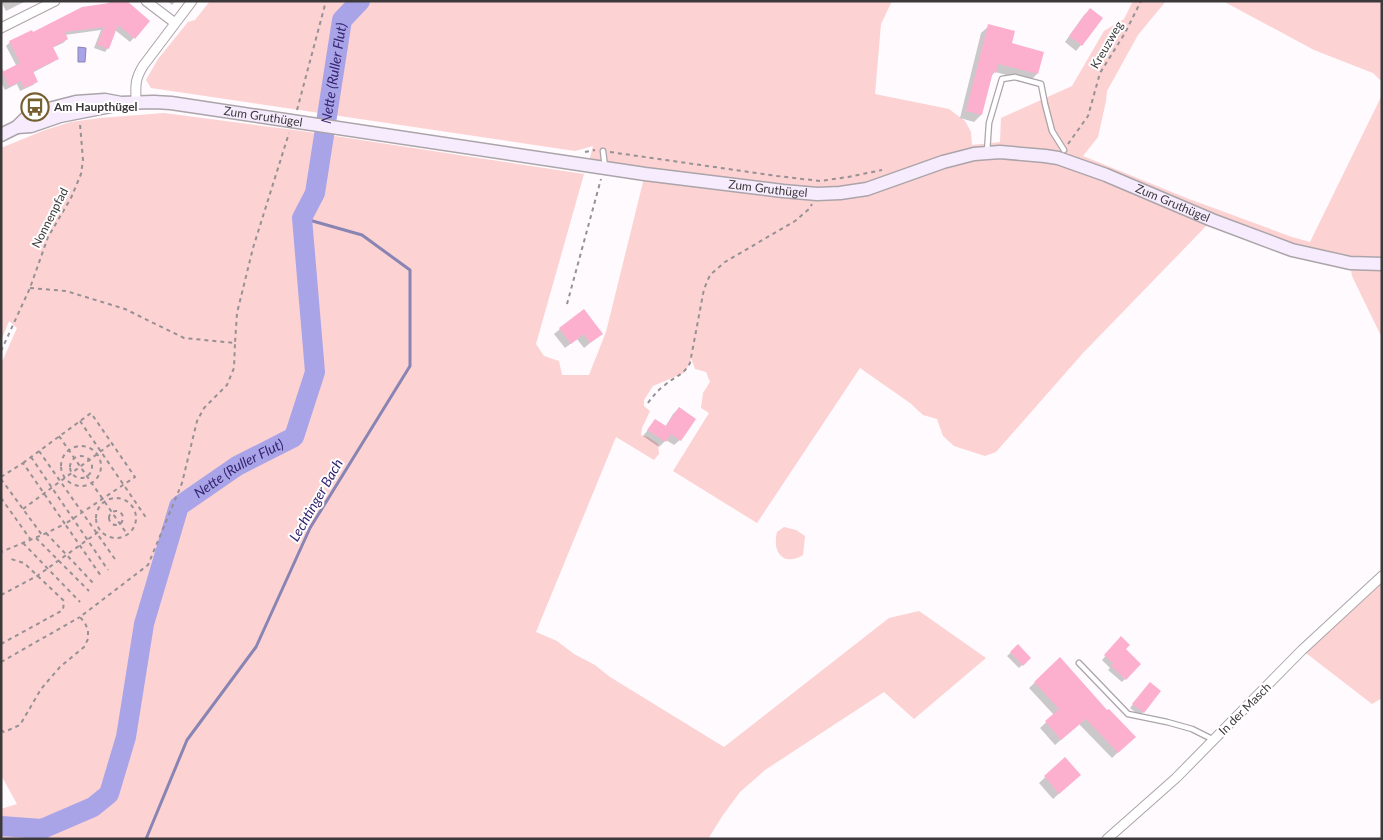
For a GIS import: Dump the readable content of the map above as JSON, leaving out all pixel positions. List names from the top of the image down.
{
  "streets": {
    "street": ["Zum Gruthügel", "In der Masch"],
    "path": ["Kreuzweg", "Nonnenpfad"]
  },
  "water": ["Nette (Ruller Flut)", "Lechtinger Bach"],
  "places": {
    "bus stop": ["Am Haupthügel"]
  }
}
